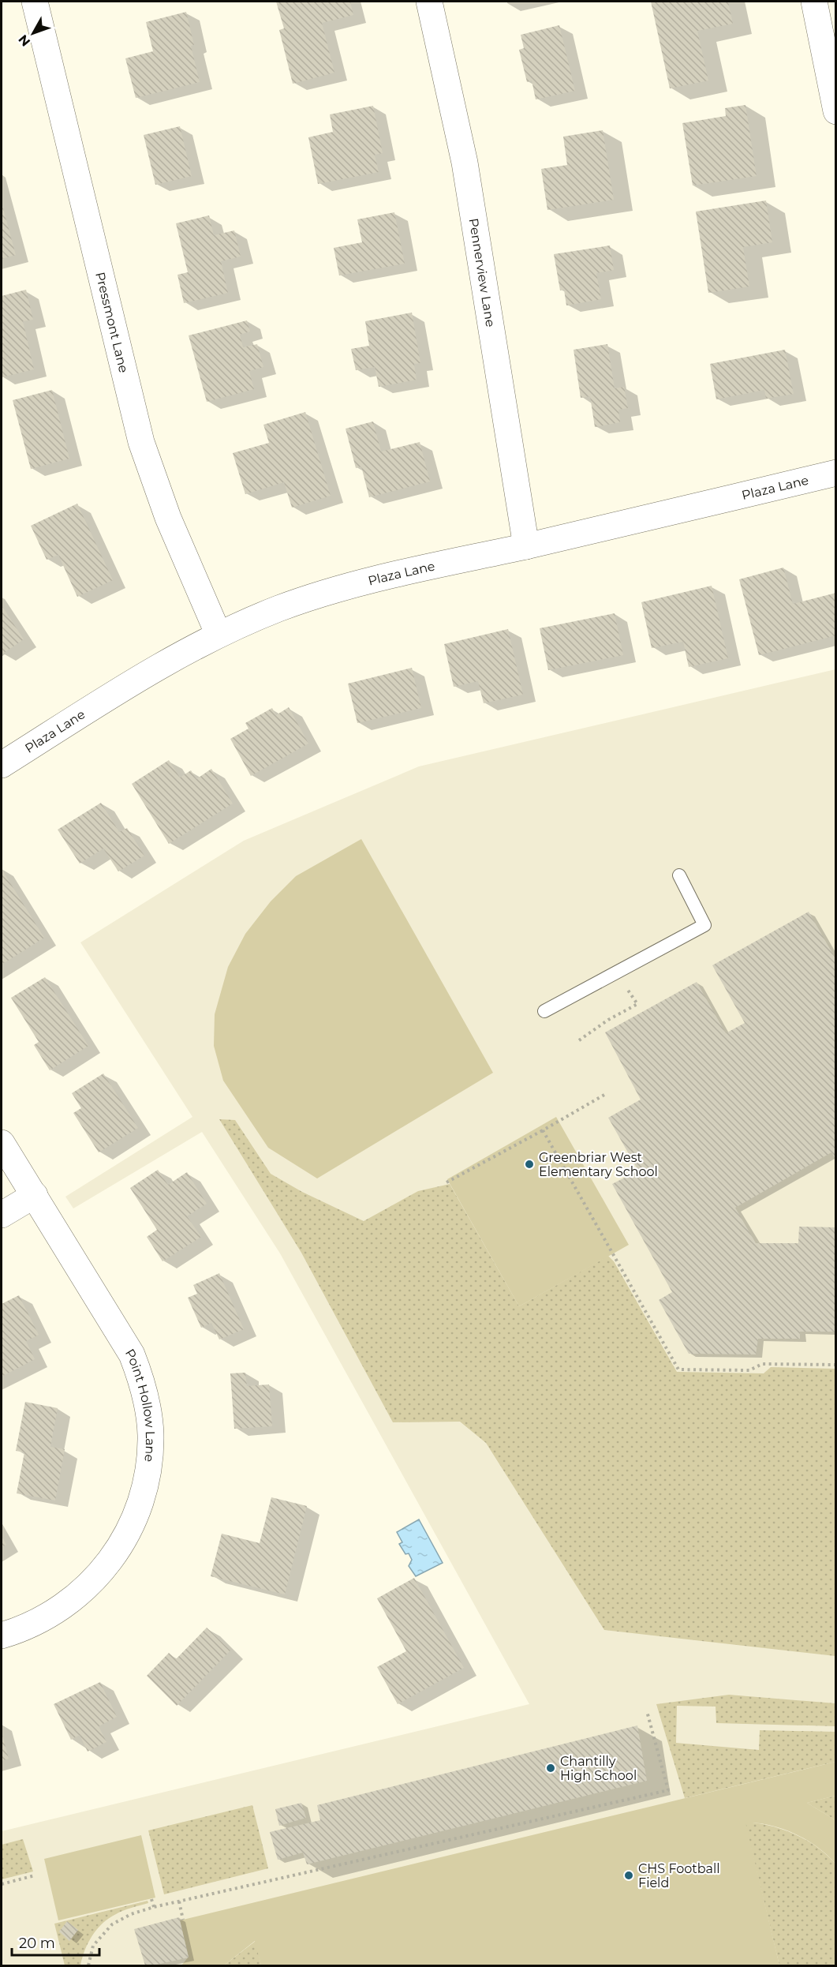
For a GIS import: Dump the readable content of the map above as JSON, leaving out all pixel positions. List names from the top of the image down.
{
  "streets": {
    "street": [
      "Pennerview Lane",
      "Pressmont Lane",
      "Plaza Lane",
      "Point Hollow Lane"
    ]
  },
  "crossings": [
    ["Pennerview Lane", "Plaza Lane"],
    ["Pressmont Lane", "Plaza Lane"]
  ],
  "places": ["Greenbriar West Elementary School", "Chantilly High School", "CHS Football Field"],
  "scale_bar": "20 m",
  "north": "bottom left"
}
